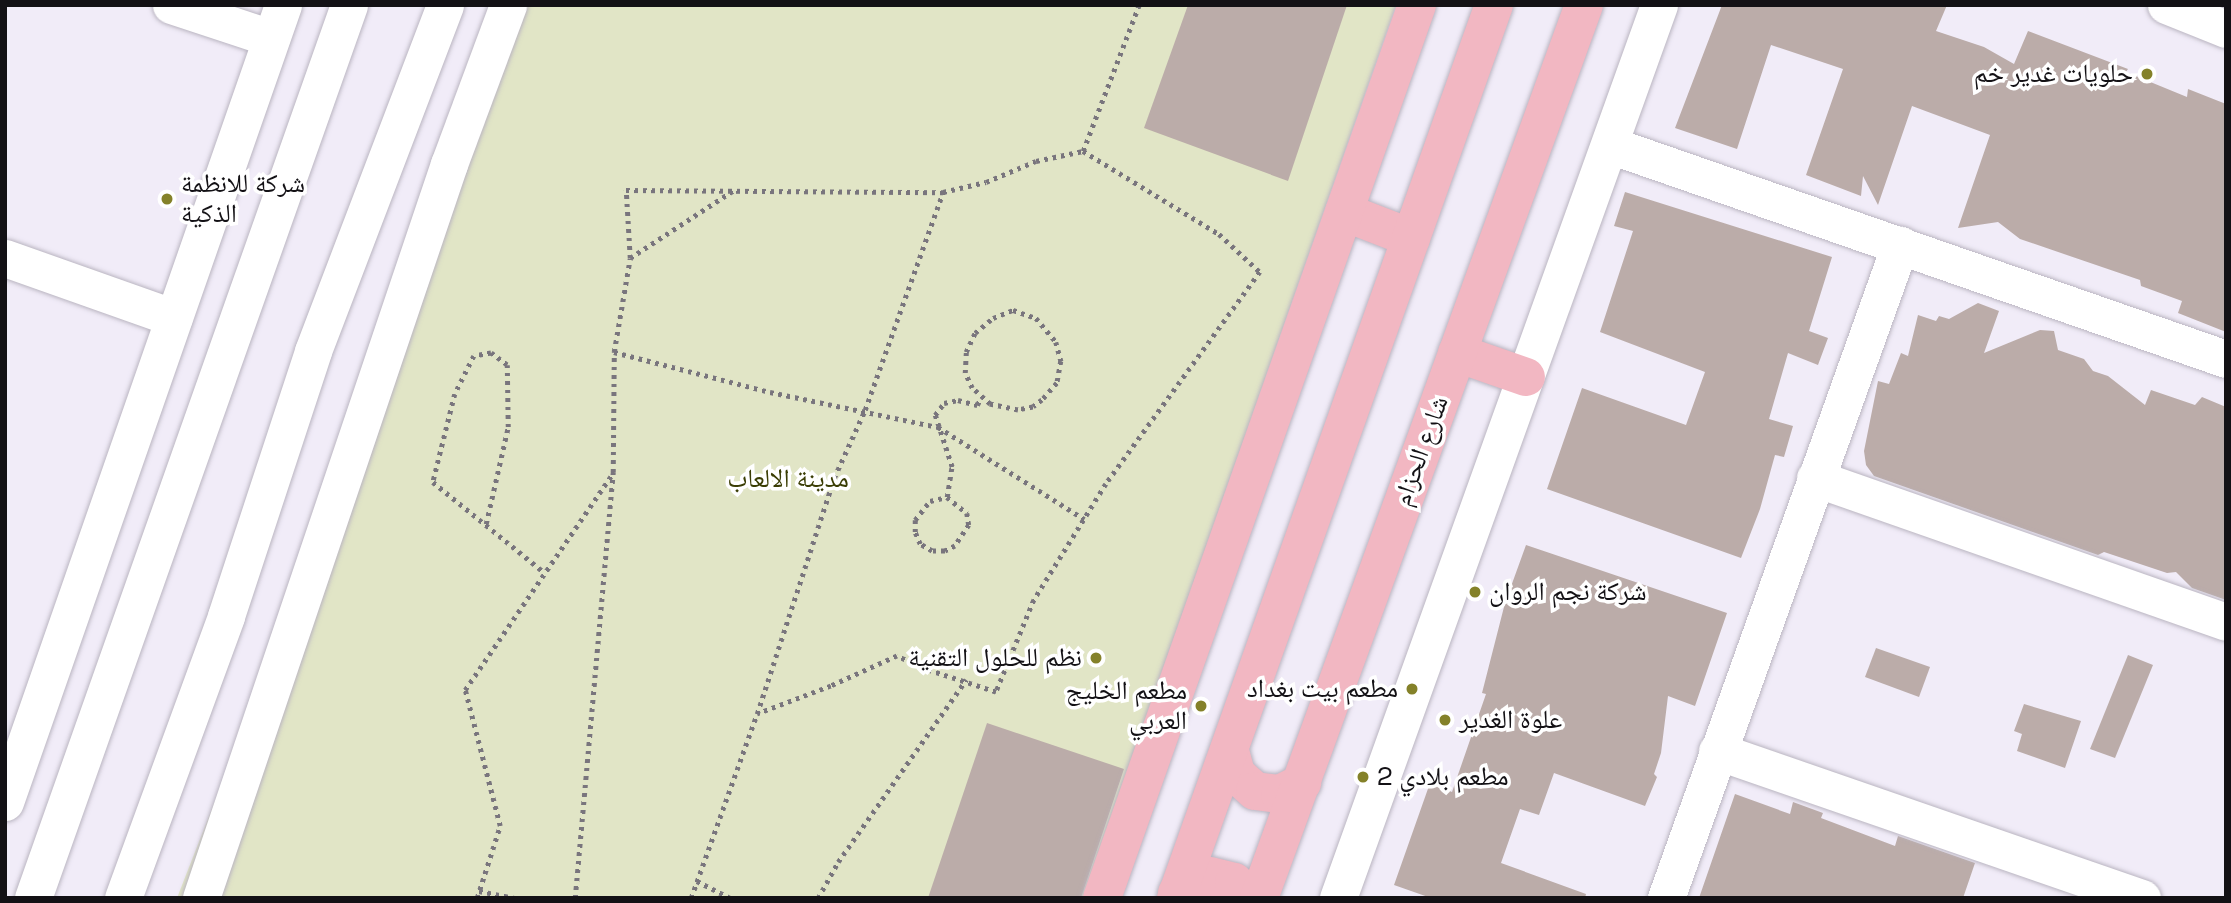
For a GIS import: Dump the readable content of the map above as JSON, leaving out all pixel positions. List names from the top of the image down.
{
  "streets": {
    "main road": ["شارع الحزام"]
  },
  "parks": ["مدينة الالعاب"],
  "places": [
    "حلويات غدير خم",
    "شركة للانظمة الذكية",
    "شركة نجم الروان",
    "نظم للحلول التقنية",
    "مطعم بيت بغداد",
    "مطعم الخليج العربي",
    "علوة الغدير",
    "مطعم بلادي 2"
  ]
}
